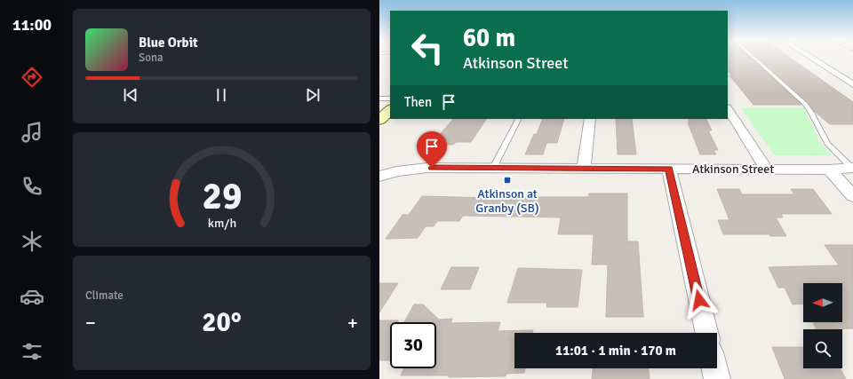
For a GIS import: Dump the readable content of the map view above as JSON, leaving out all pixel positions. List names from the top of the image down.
{
  "streets": {
    "street": ["Atkinson Street"]
  },
  "places": {
    "transit": ["Atkinson at Granby (SB)"]
  },
  "north": "left",
  "page": {
    "tabs": "11:00",
    "turn": ["60 m", "Atkinson Street"],
    "song": ["Blue Orbit", "Sona"],
    "then": "Then",
    "tile": "Climate",
    "heat": ["−", "20°", "+"],
    "limit": "30",
    "trip": "11:01 · 1 min · 170 m",
    "gauge": ["29", "km/h"]
  }
}
